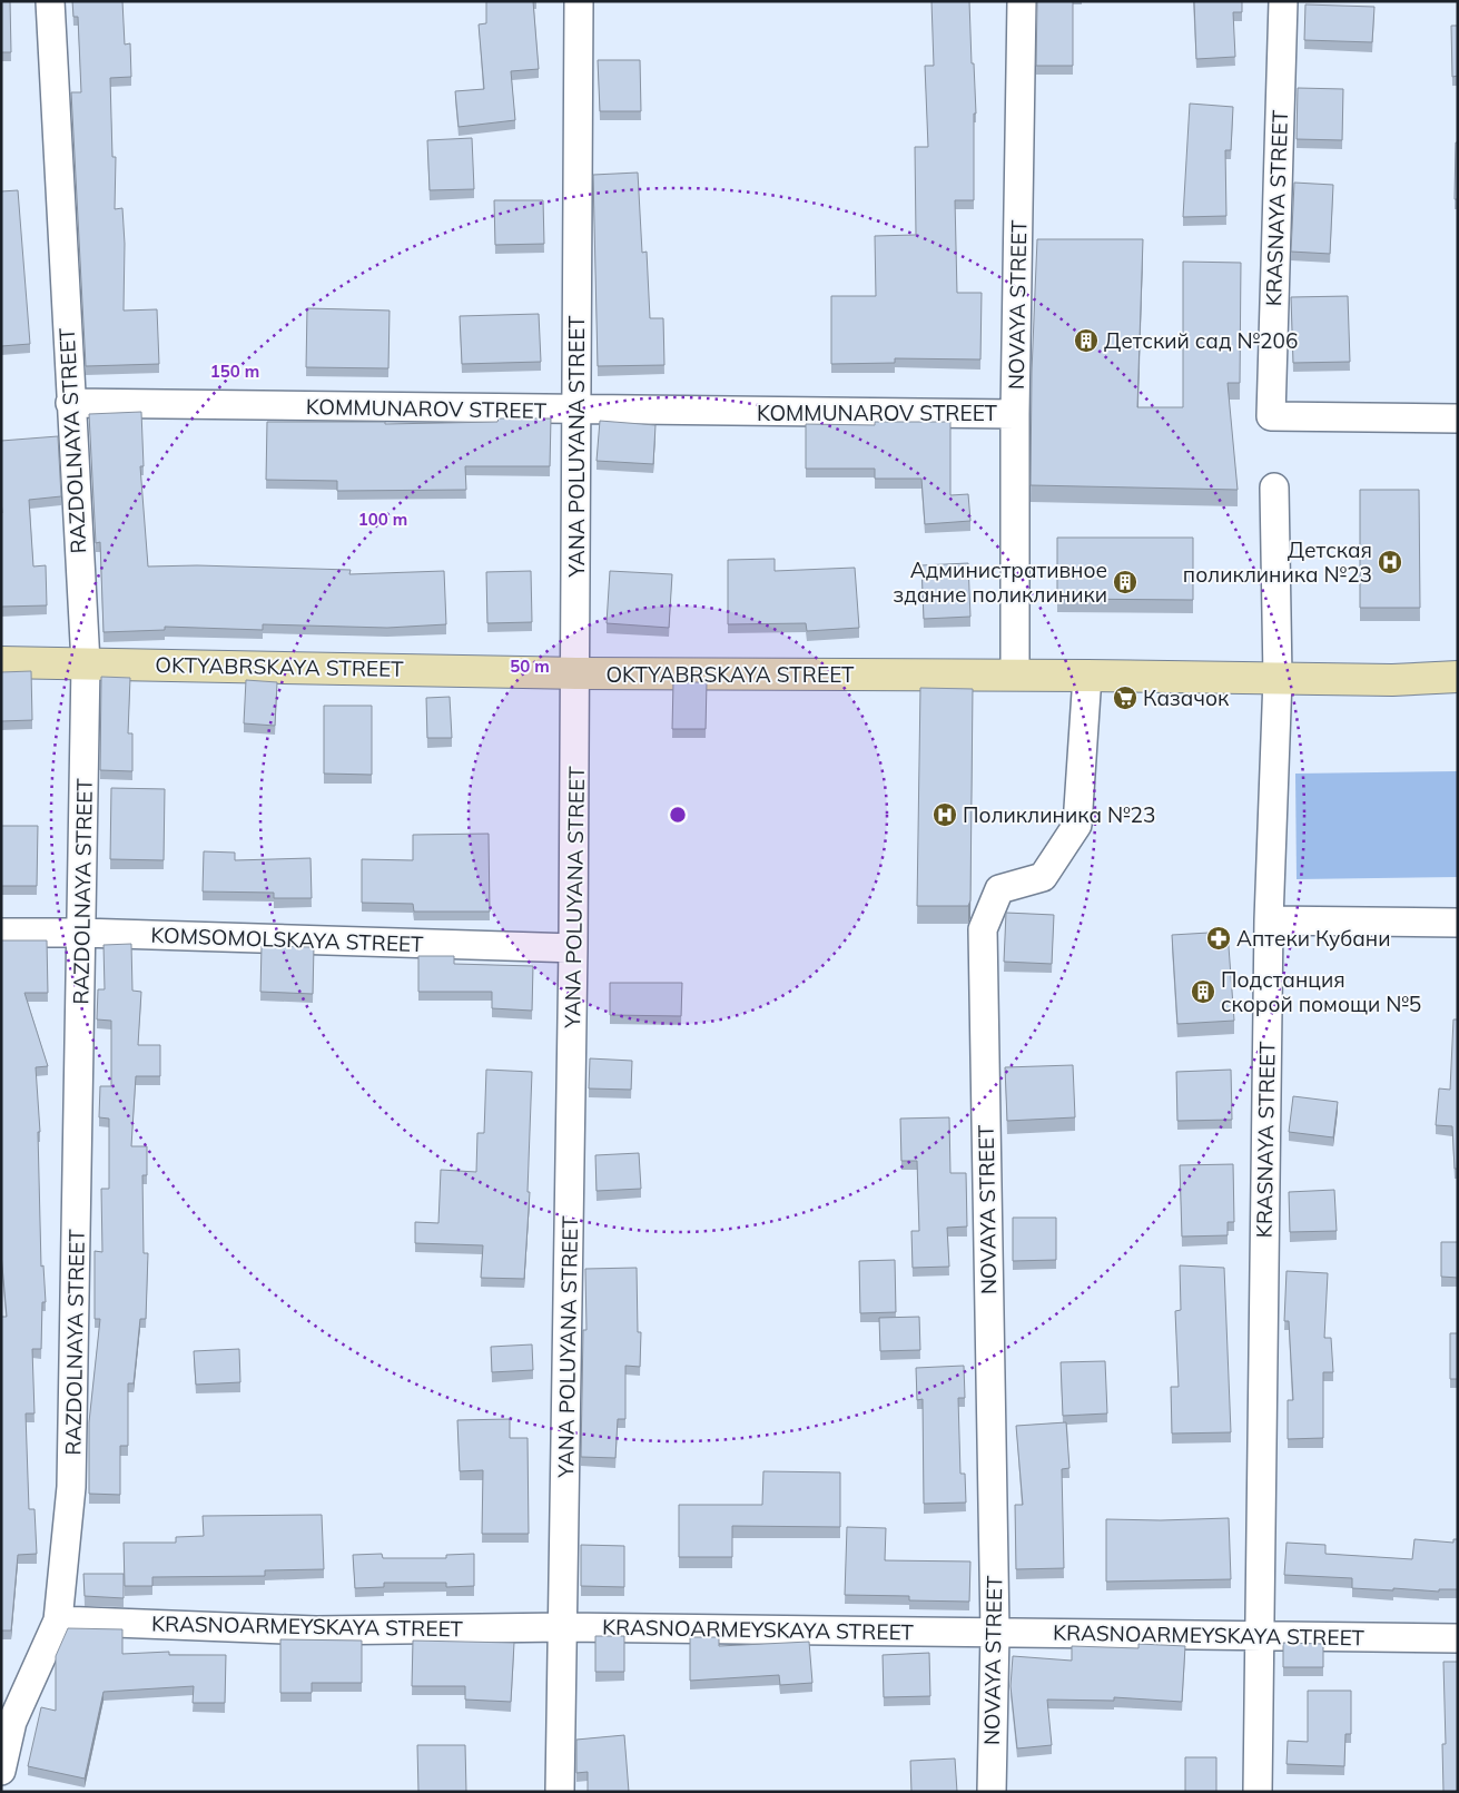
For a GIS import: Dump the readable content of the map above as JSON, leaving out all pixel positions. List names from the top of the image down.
{
  "streets": {
    "street": [
      "KRASNAYA STREET",
      "NOVAYA STREET",
      "KOMMUNAROV STREET",
      "RAZDOLNAYA STREET",
      "YANA POLUYANA STREET",
      "OKTYABRSKAYA STREET",
      "KOMSOMOLSKAYA STREET",
      "KRASNOARMEYSKAYA STREET"
    ]
  },
  "crossings": [
    ["KRASNAYA STREET", "OKTYABRSKAYA STREET"],
    ["KRASNAYA STREET", "KRASNOARMEYSKAYA STREET"],
    ["NOVAYA STREET", "KOMMUNAROV STREET"],
    ["NOVAYA STREET", "OKTYABRSKAYA STREET"],
    ["NOVAYA STREET", "KRASNOARMEYSKAYA STREET"],
    ["KOMMUNAROV STREET", "RAZDOLNAYA STREET"],
    ["KOMMUNAROV STREET", "YANA POLUYANA STREET"],
    ["RAZDOLNAYA STREET", "OKTYABRSKAYA STREET"],
    ["RAZDOLNAYA STREET", "KOMSOMOLSKAYA STREET"],
    ["RAZDOLNAYA STREET", "KRASNOARMEYSKAYA STREET"],
    ["YANA POLUYANA STREET", "OKTYABRSKAYA STREET"],
    ["YANA POLUYANA STREET", "KOMSOMOLSKAYA STREET"],
    ["YANA POLUYANA STREET", "KRASNOARMEYSKAYA STREET"]
  ],
  "places": {
    "building": ["Детский сад №206", "Административное здание поликлиники", "Подстанция скорой помощи №5"],
    "hospital": ["Детская поликлиника №23", "Поликлиника №23"],
    "supermarket": ["Казачок"],
    "pharmacy": ["Аптеки Кубани"]
  },
  "rings": ["150 m", "100 m", "50 m"]
}
